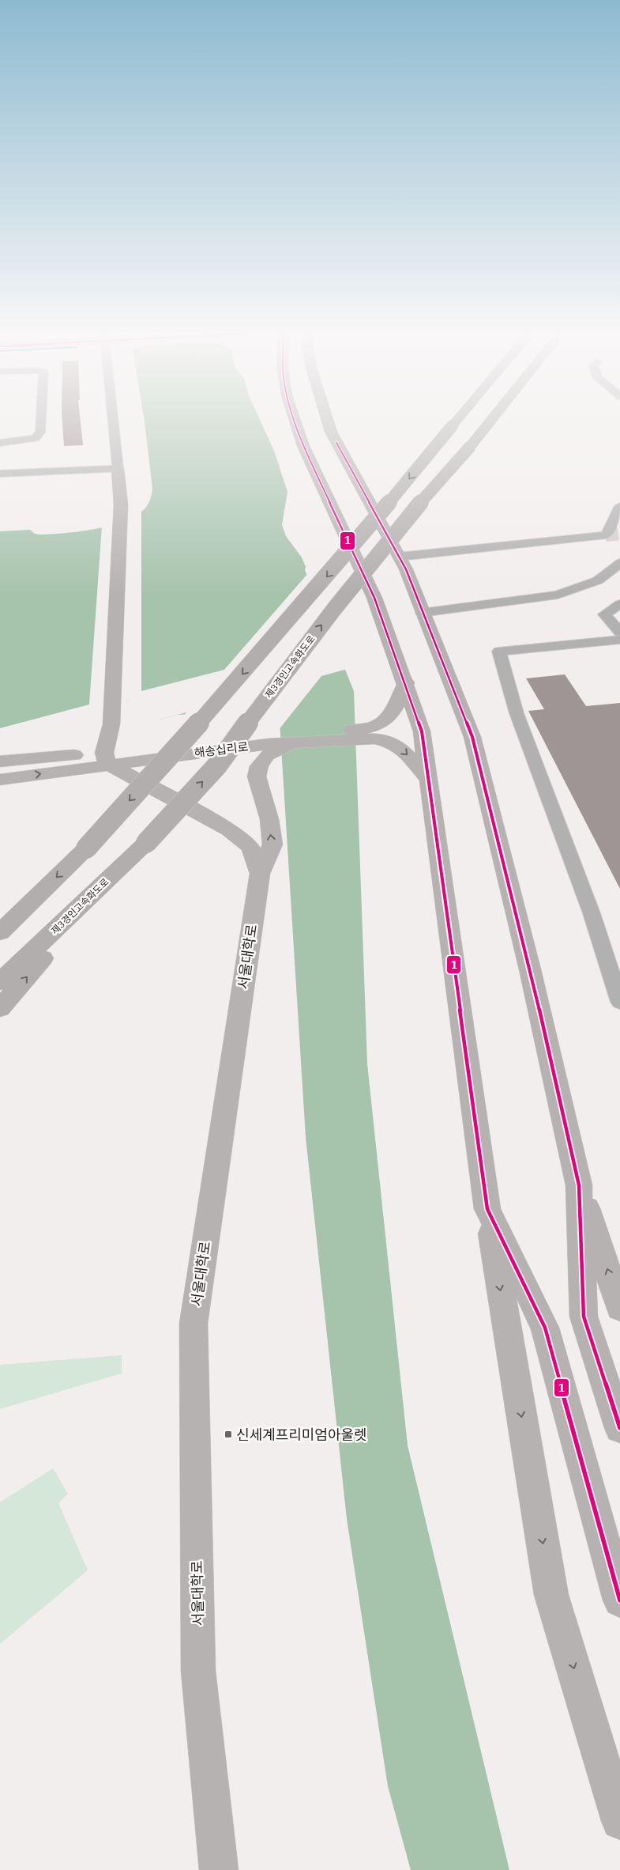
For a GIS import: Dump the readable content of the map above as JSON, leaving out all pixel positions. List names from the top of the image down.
{
  "streets": {
    "highway": ["제3경인고속화도로"],
    "main road": ["해송십리로", "서울대학로"]
  },
  "crossings": [
    ["해송십리로", "서울대학로"]
  ],
  "places": {
    "transit": ["신세계프리미엄아울렛"]
  },
  "lines": ["transit line 1"]
}
